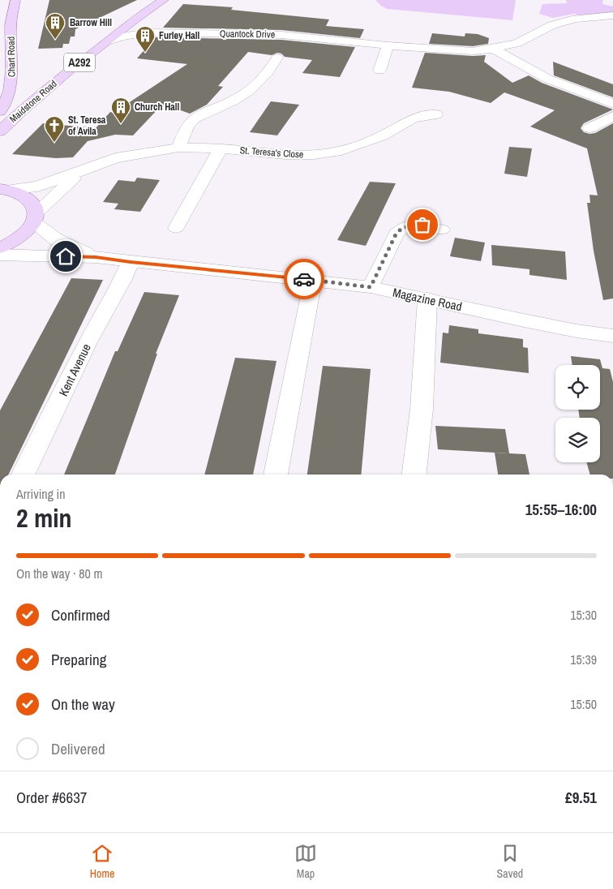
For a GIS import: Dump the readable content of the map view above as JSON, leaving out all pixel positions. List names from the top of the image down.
{
  "streets": {
    "main road": ["Chart Road", "A292", "Maidstone Road"],
    "street": [
      "Quantock Drive",
      "St. Teresa's Close",
      "Magazine Road",
      "Kent Avenue"
    ]
  },
  "crossings": [
    ["Quantock Drive", "Maidstone Road"],
    ["St. Teresa's Close", "Magazine Road"],
    ["Magazine Road", "Kent Avenue"]
  ],
  "places": {
    "building": ["Barrow Hill", "Furley Hall", "Church Hall"],
    "church": ["St. Teresa of Avila"]
  },
  "page": {
    "heading": ["2 min", "Arriving in", "15:55–16:00"],
    "panel": ["Order #6637", "£9.51"],
    "bar": "On the way · 80 m",
    "list": [
      ["Confirmed", "15:30"],
      ["Preparing", "15:39"],
      ["On the way", "15:50"],
      "Delivered"
    ],
    "tabs": ["Home", "Map", "Saved"]
  }
}
